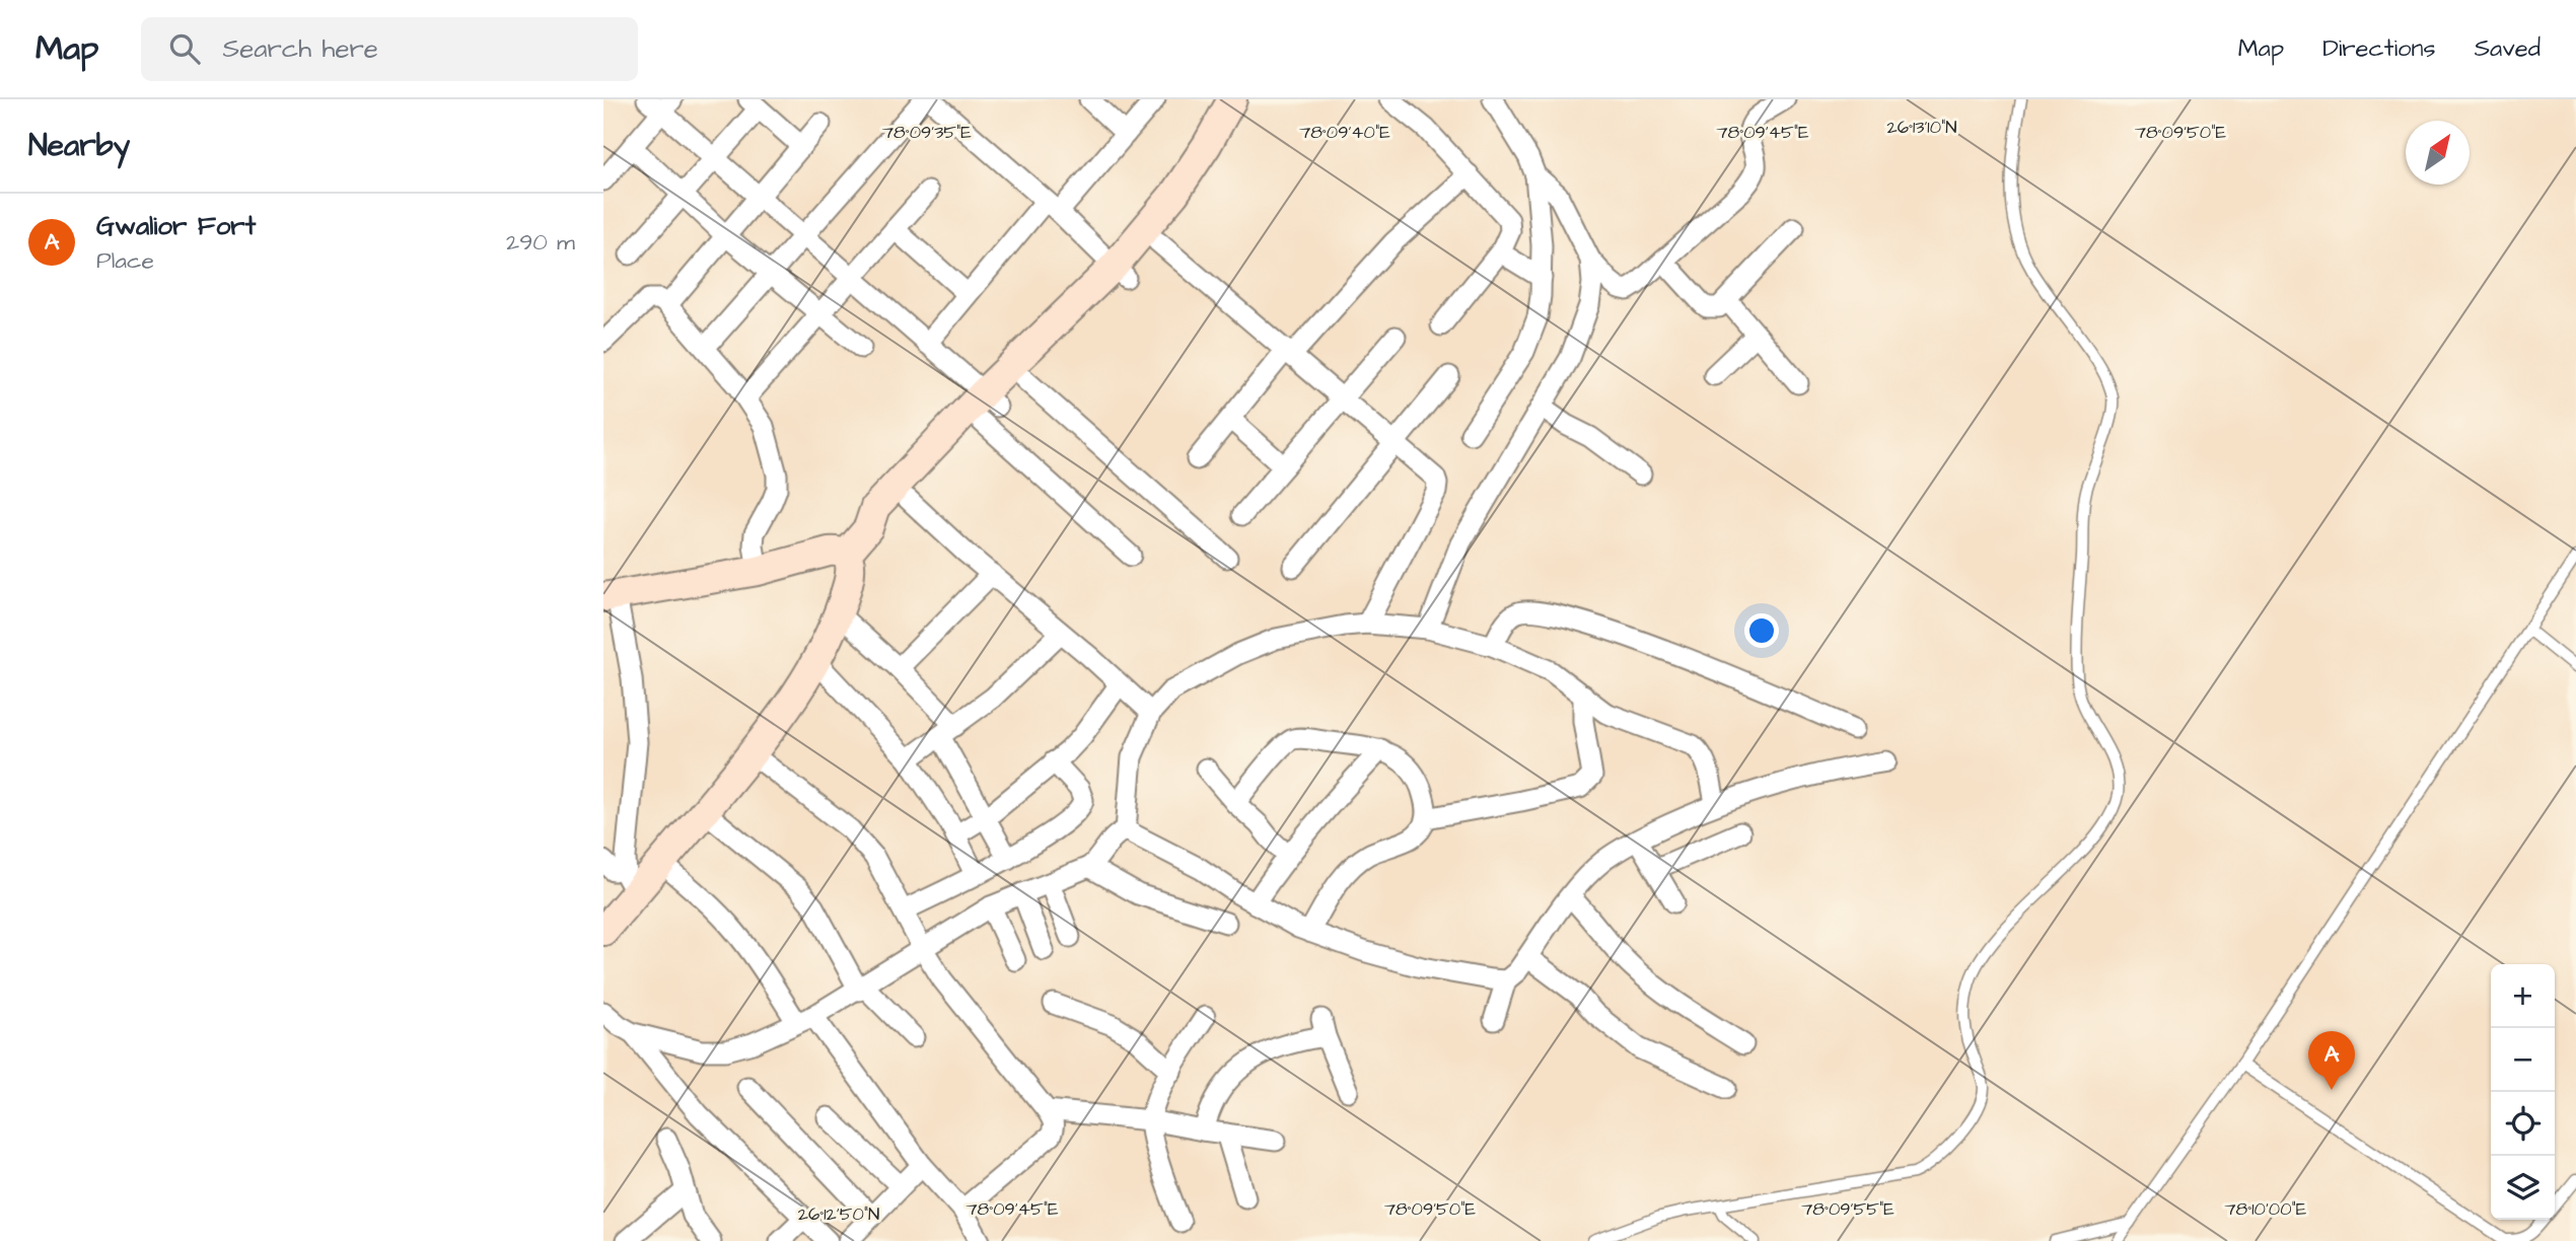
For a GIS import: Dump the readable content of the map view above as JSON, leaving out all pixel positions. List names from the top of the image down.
{
  "north": "top right",
  "page": {
    "header": "Map",
    "search": "Search here",
    "nav": ["Map", "Directions", "Saved"],
    "heading": "Nearby",
    "list": [
      {
        "mark": "A",
        "name": "Gwalior Fort",
        "note": "Place",
        "value": "290 m"
      }
    ],
    "map_buttons": ["+", "−"],
    "pins": "A"
  },
  "coordinates": [
    "26°13'10\"N",
    "78°09'35\"E",
    "78°09'40\"E",
    "78°09'45\"E",
    "78°09'50\"E",
    "78°09'55\"E",
    "78°10'00\"E",
    "26°12'50\"N"
  ]
}
